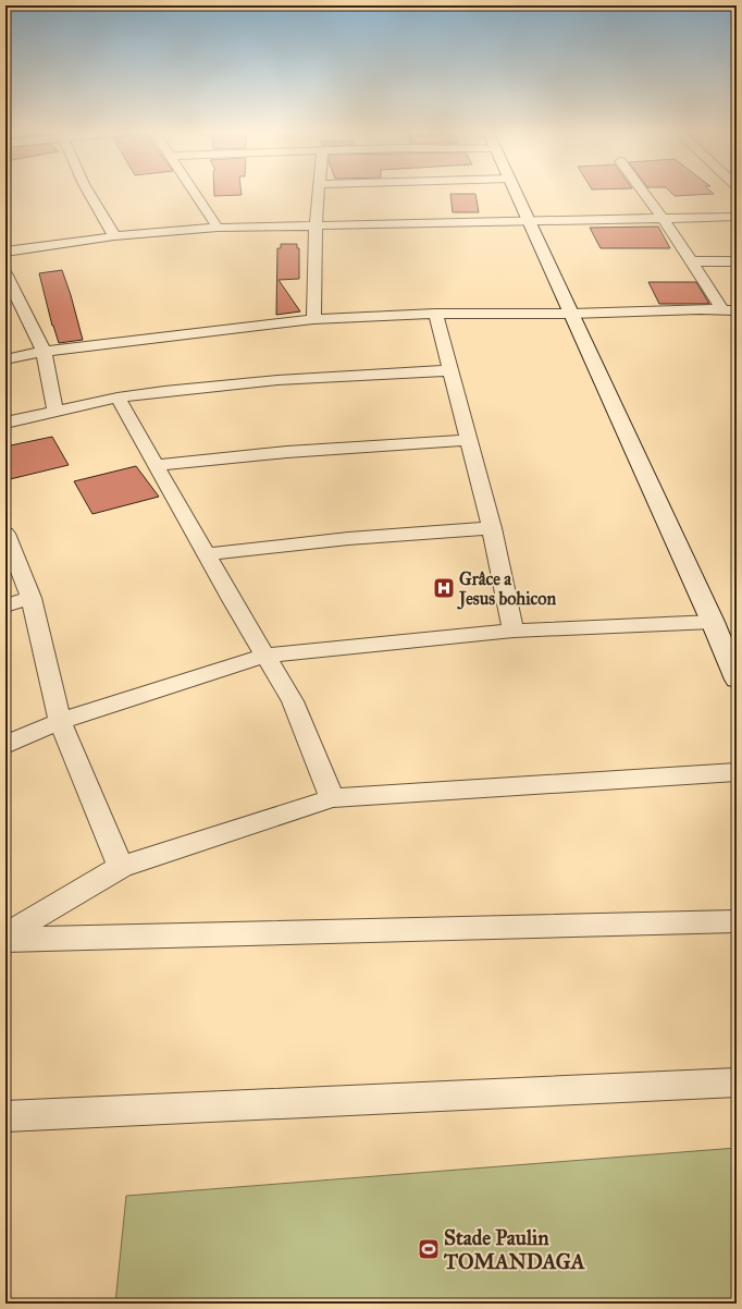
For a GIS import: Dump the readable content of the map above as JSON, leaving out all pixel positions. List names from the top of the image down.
{
  "places": {
    "hospital": ["Grâce a Jesus bohicon"],
    "sports": ["Stade Paulin TOMANDAGA"]
  }
}
